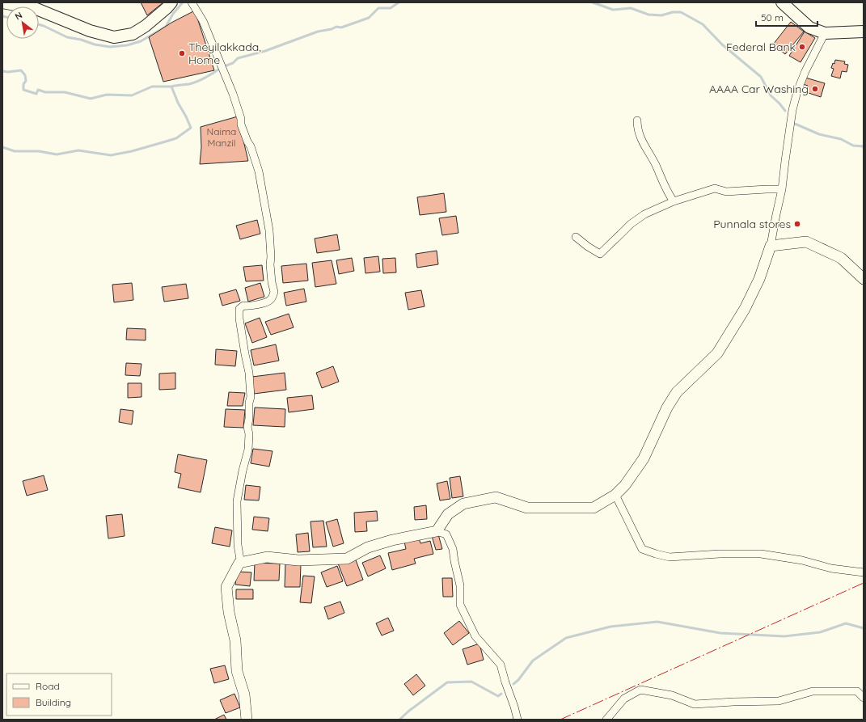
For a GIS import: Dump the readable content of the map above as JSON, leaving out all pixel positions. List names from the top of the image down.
{
  "places": [
    "Federal Bank",
    "Theyilakkada, Home",
    "AAAA Car Washing",
    "Punnala stores"
  ],
  "house_numbers": ["Naima Manzil"],
  "legend": ["Road", "Building"],
  "scale_bar": "50 m",
  "north": "top left"
}
